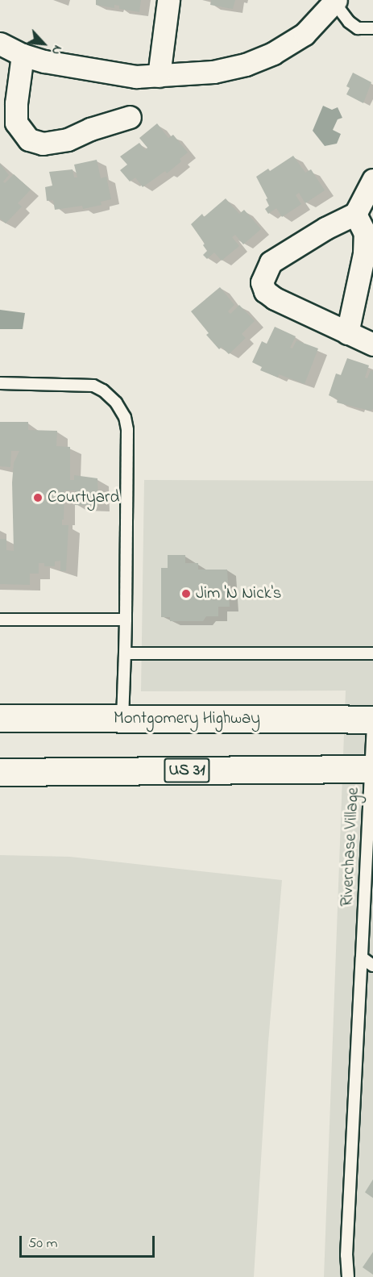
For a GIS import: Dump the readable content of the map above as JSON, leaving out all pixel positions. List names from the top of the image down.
{
  "streets": {
    "main road": ["Montgomery Highway", "US 31"],
    "lane": ["Riverchase Village"]
  },
  "crossings": [
    ["US 31", "Riverchase Village"]
  ],
  "places": ["Courtyard", "Jim 'N Nick's"],
  "scale_bar": "50 m",
  "north": "bottom right"
}
